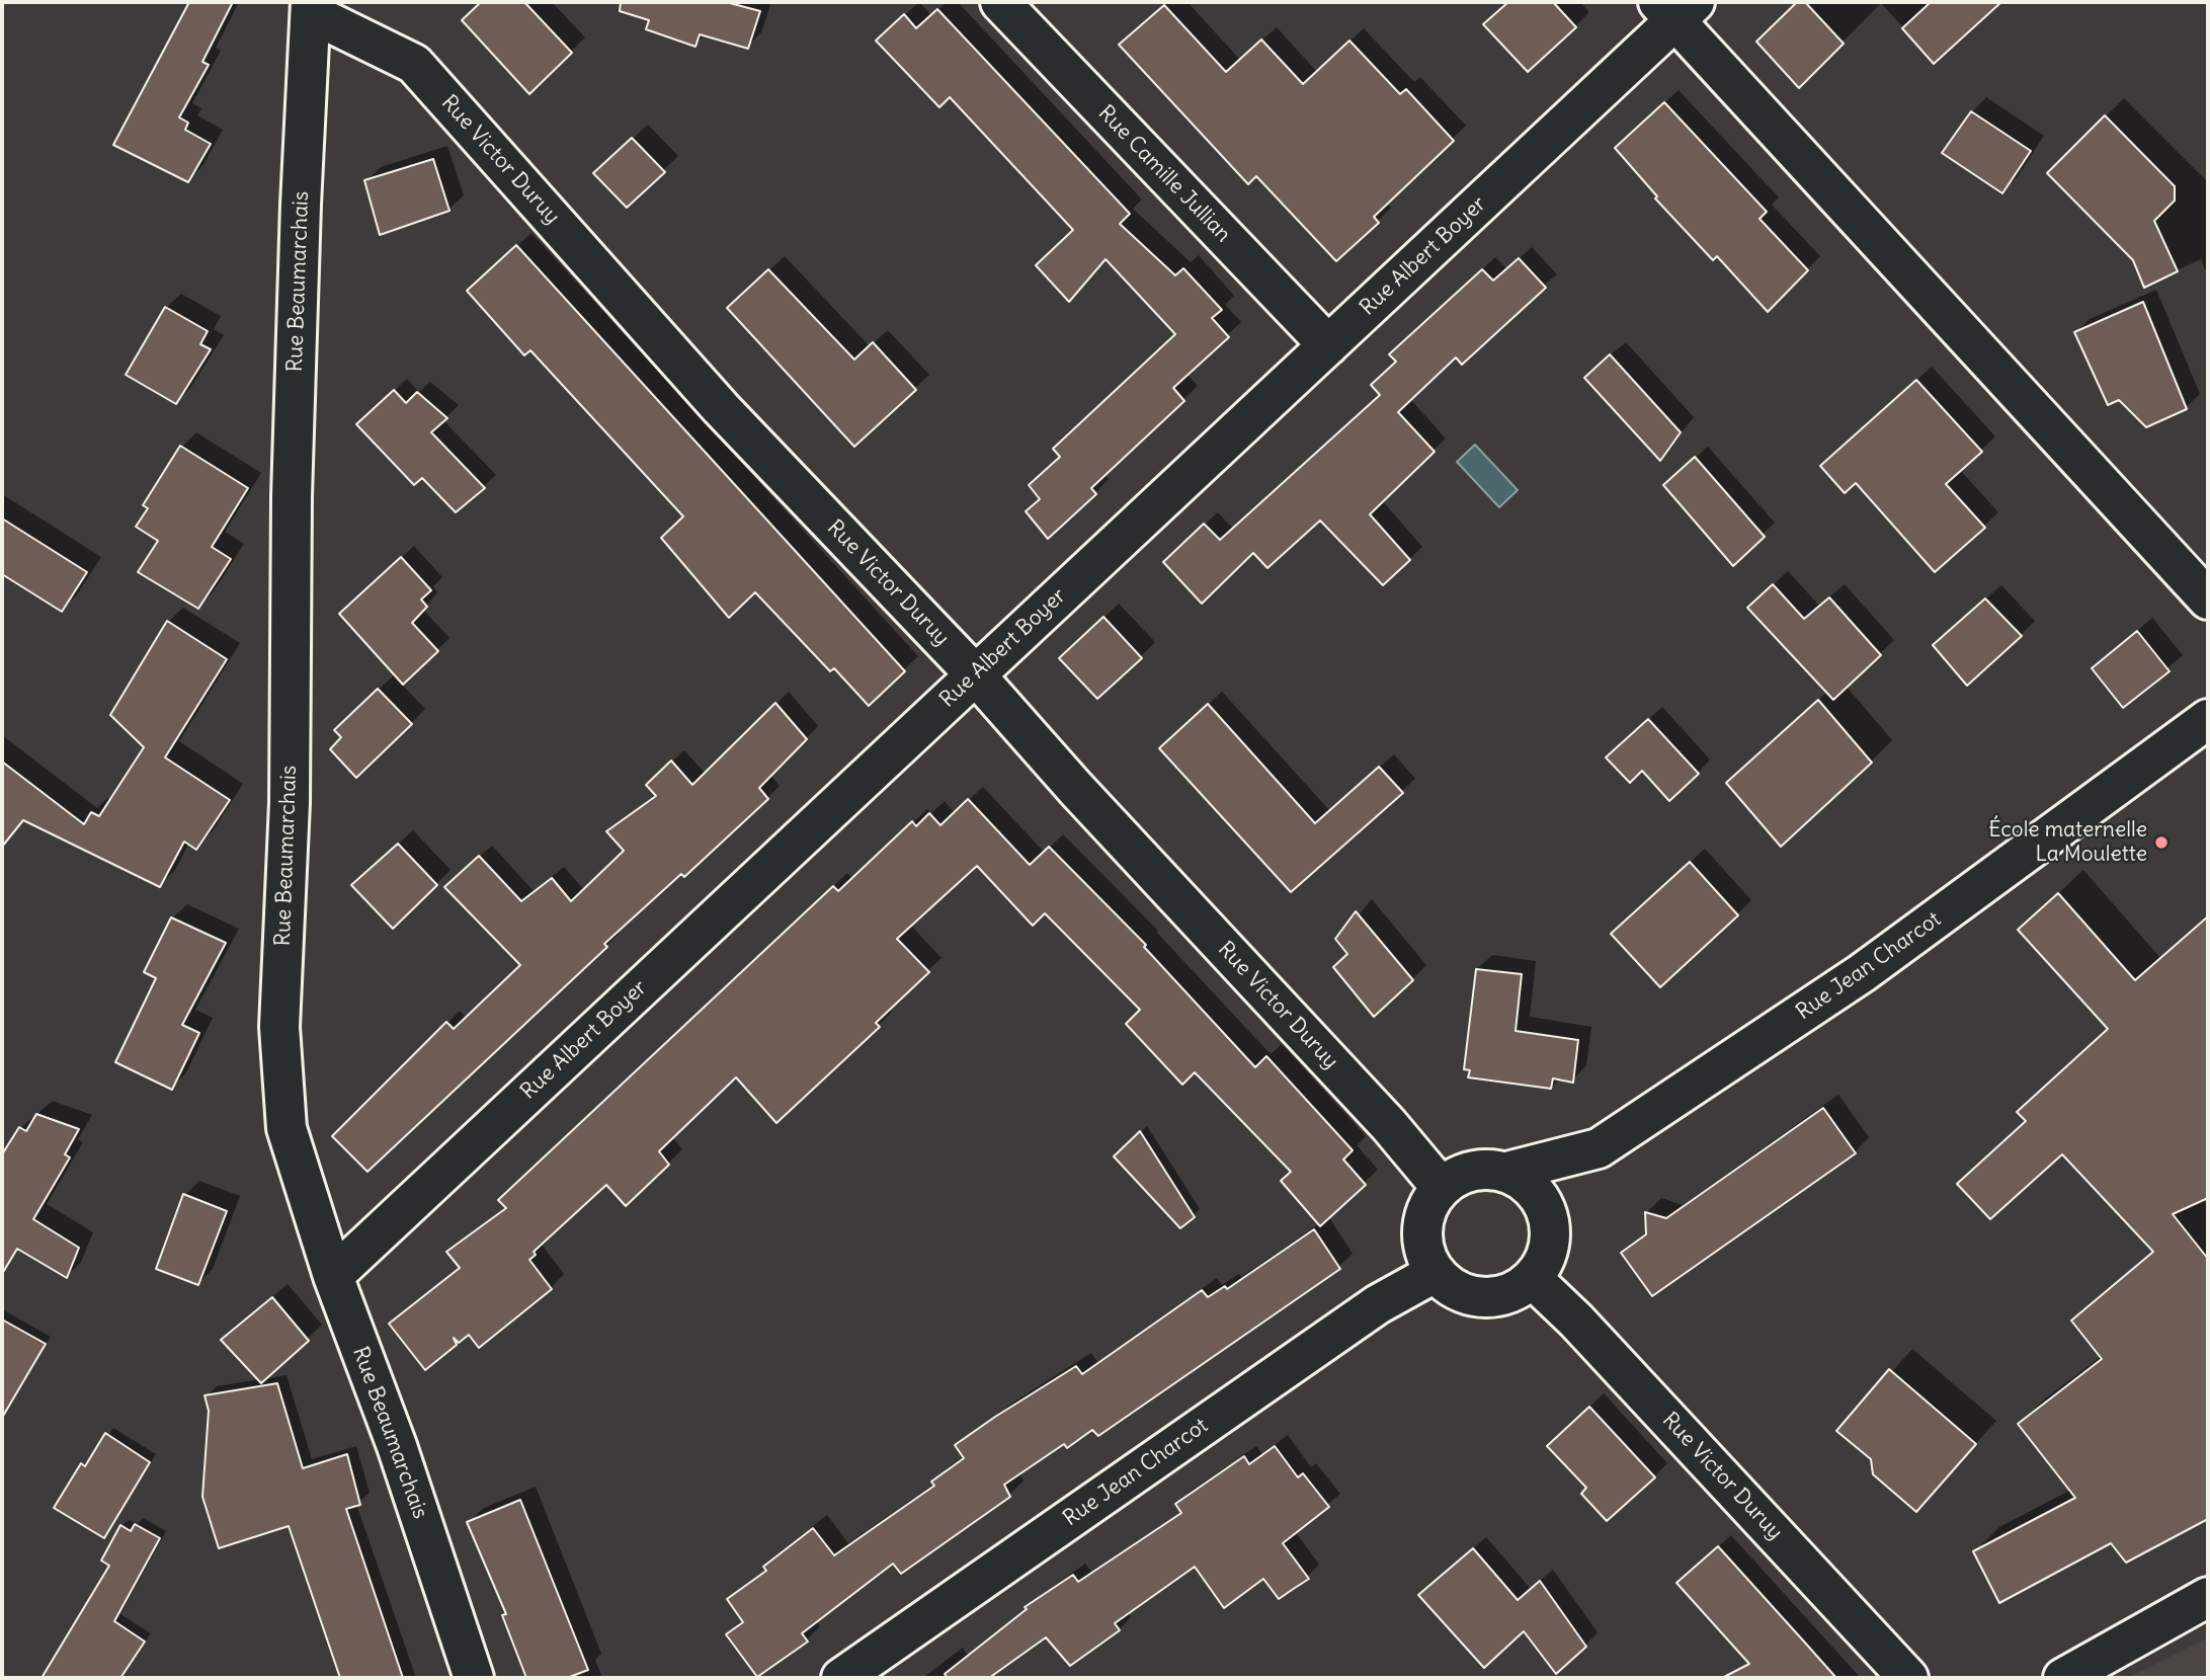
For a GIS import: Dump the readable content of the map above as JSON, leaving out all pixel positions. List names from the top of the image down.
{
  "streets": {
    "street": [
      "Rue Victor Duruy",
      "Rue Camille Jullian",
      "Rue Albert Boyer",
      "Rue Beaumarchais",
      "Rue Jean Charcot"
    ]
  },
  "crossings": [
    ["Rue Victor Duruy", "Rue Albert Boyer"],
    ["Rue Victor Duruy", "Rue Beaumarchais"],
    ["Rue Victor Duruy", "Rue Jean Charcot"],
    ["Rue Camille Jullian", "Rue Albert Boyer"],
    ["Rue Albert Boyer", "Rue Beaumarchais"]
  ],
  "places": ["École maternelle La Moulette"]
}
